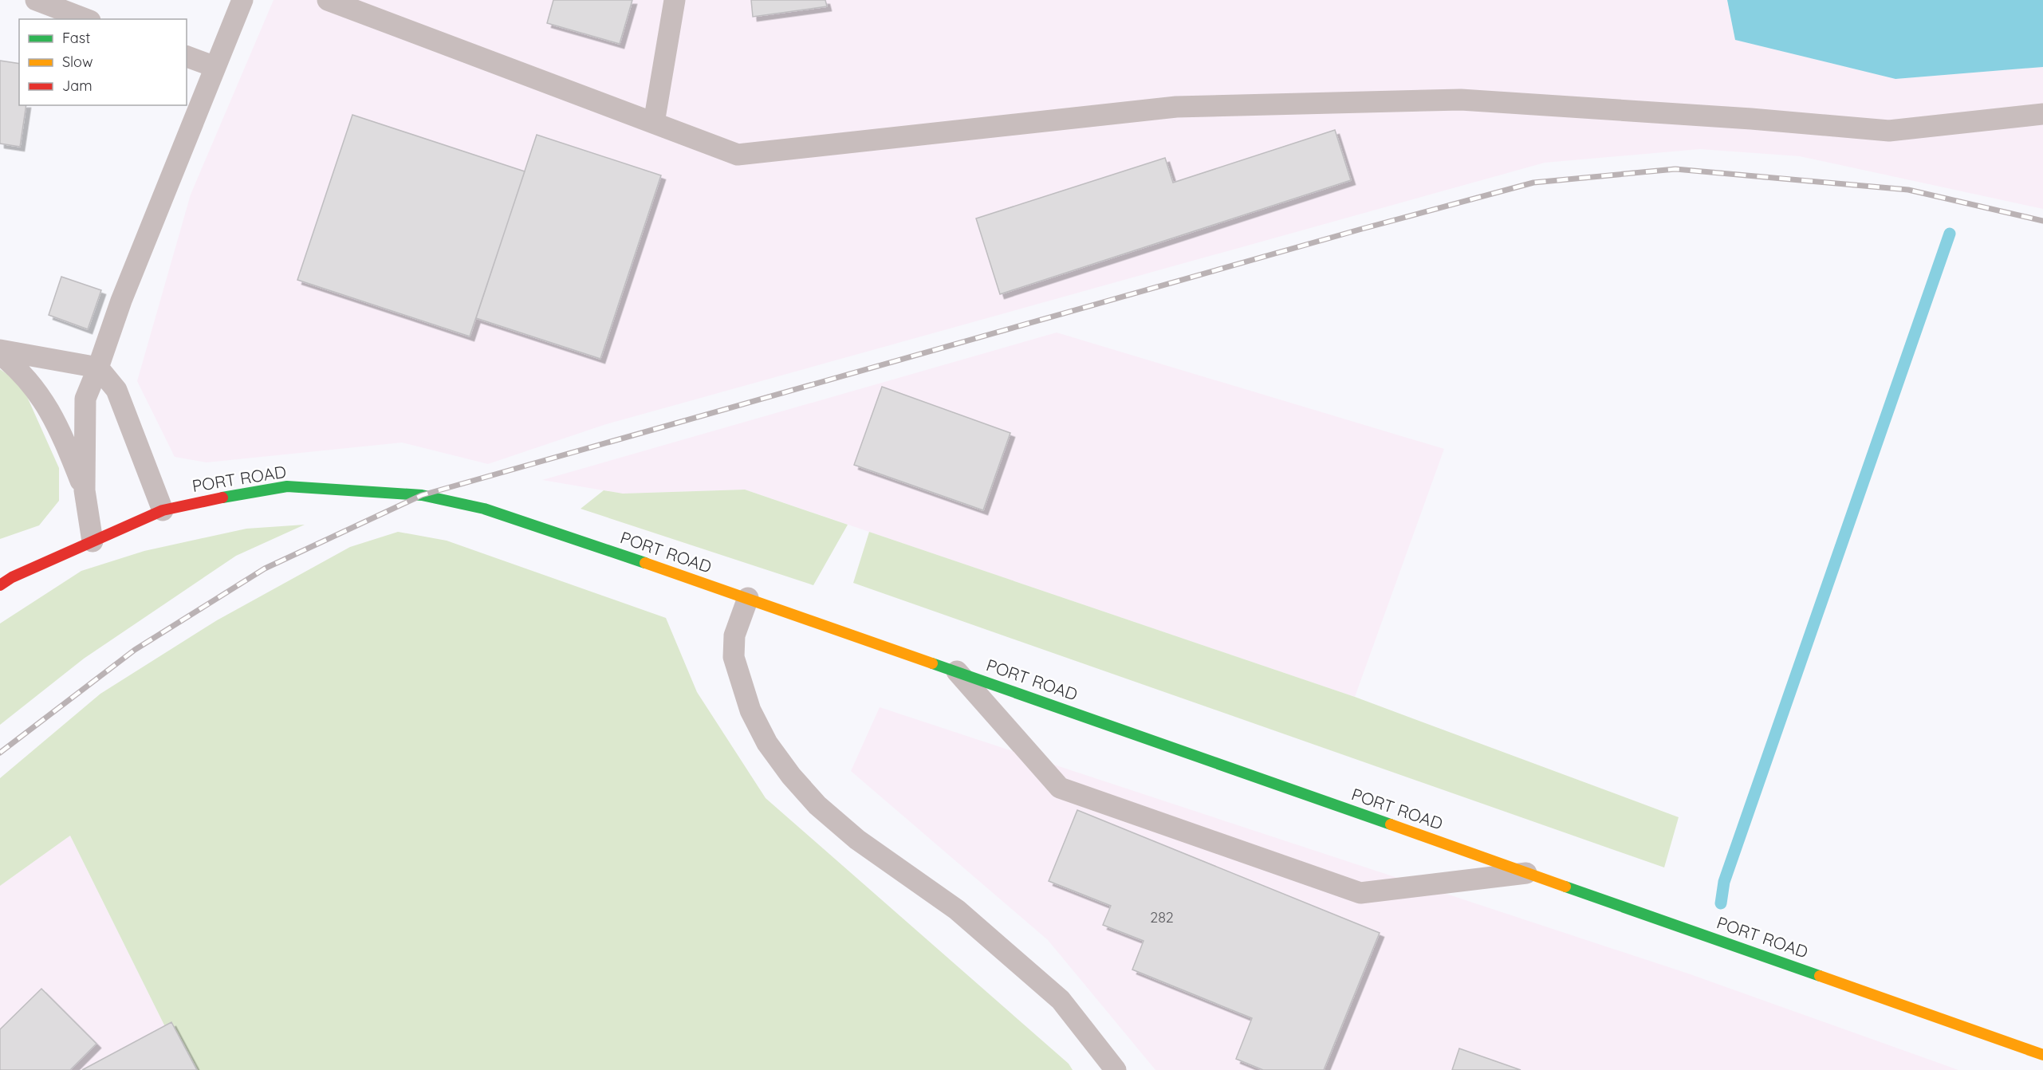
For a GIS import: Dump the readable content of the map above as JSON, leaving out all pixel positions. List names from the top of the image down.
{
  "streets": {
    "main road": ["PORT ROAD"]
  },
  "house_numbers": ["282"],
  "legend": ["Fast", "Slow", "Jam"]
}
